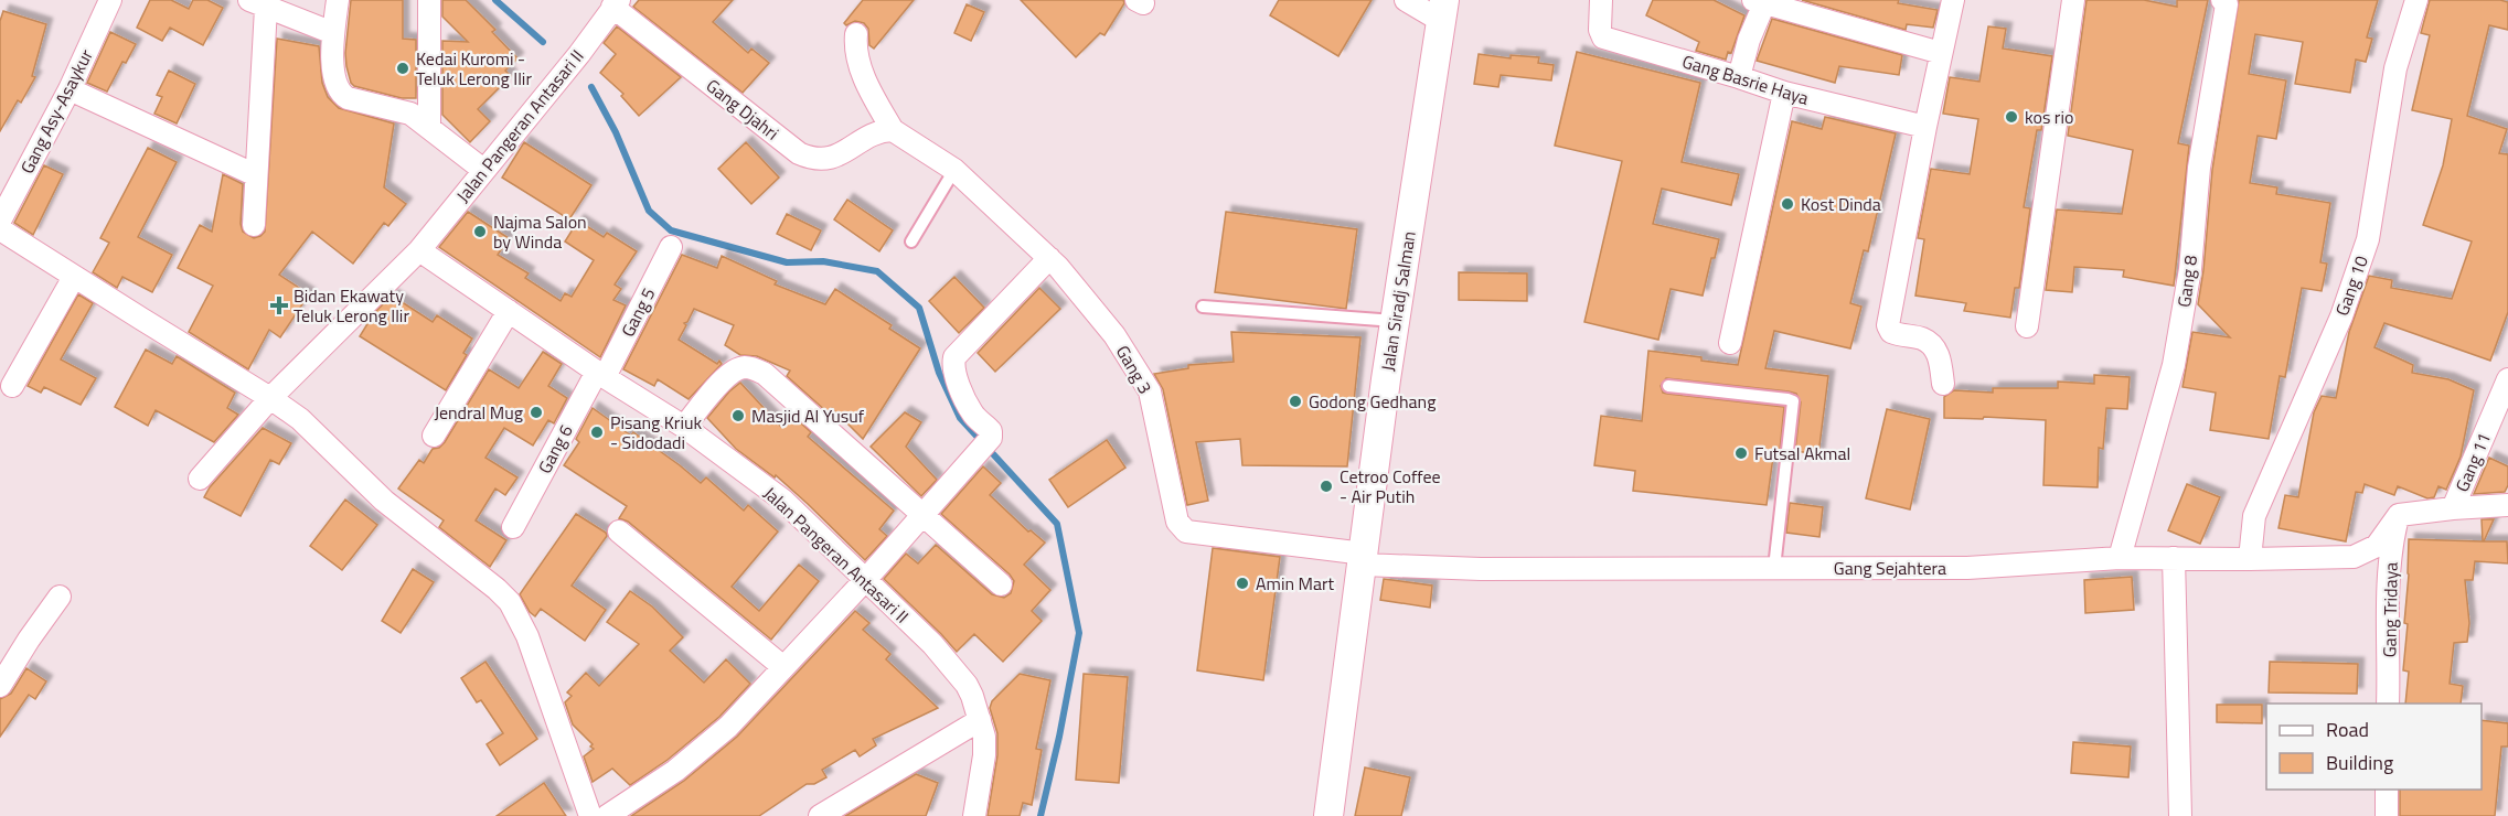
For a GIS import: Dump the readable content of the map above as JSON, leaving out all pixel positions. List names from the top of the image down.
{
  "streets": {
    "street": [
      "Gang Basrie Haya",
      "Gang Djahri",
      "Gang Asy-Asaykur",
      "Jalan Pangeran Antasari II",
      "Gang 8",
      "Gang 10",
      "Jalan Siradj Salman",
      "Gang 5",
      "Gang 3",
      "Gang 6",
      "Gang 11",
      "Gang Sejahtera",
      "Gang Tridaya"
    ]
  },
  "crossings": [
    ["Gang Djahri", "Jalan Pangeran Antasari II"],
    ["Gang Djahri", "Gang 3"],
    ["Jalan Pangeran Antasari II", "Gang 5"],
    ["Jalan Pangeran Antasari II", "Gang 6"],
    ["Gang 8", "Gang Sejahtera"],
    ["Gang 10", "Gang Sejahtera"],
    ["Jalan Siradj Salman", "Gang 3"],
    ["Jalan Siradj Salman", "Gang Sejahtera"],
    ["Gang 5", "Gang 6"],
    ["Gang 3", "Gang Sejahtera"],
    ["Gang Sejahtera", "Gang Tridaya"]
  ],
  "places": {
    "other": [
      "Kedai Kuromi - Teluk Lerong Ilir",
      "kos rio",
      "Kost Dinda",
      "Najma Salon by Winda",
      "Godong Gedhang",
      "Jendral Mug",
      "Masjid Al Yusuf",
      "Pisang Kriuk - Sidodadi",
      "Futsal Akmal",
      "Cetroo Coffee - Air Putih",
      "Amin Mart"
    ],
    "health": ["Bidan Ekawaty Teluk Lerong Ilir"]
  },
  "legend": ["Road", "Building"]
}
